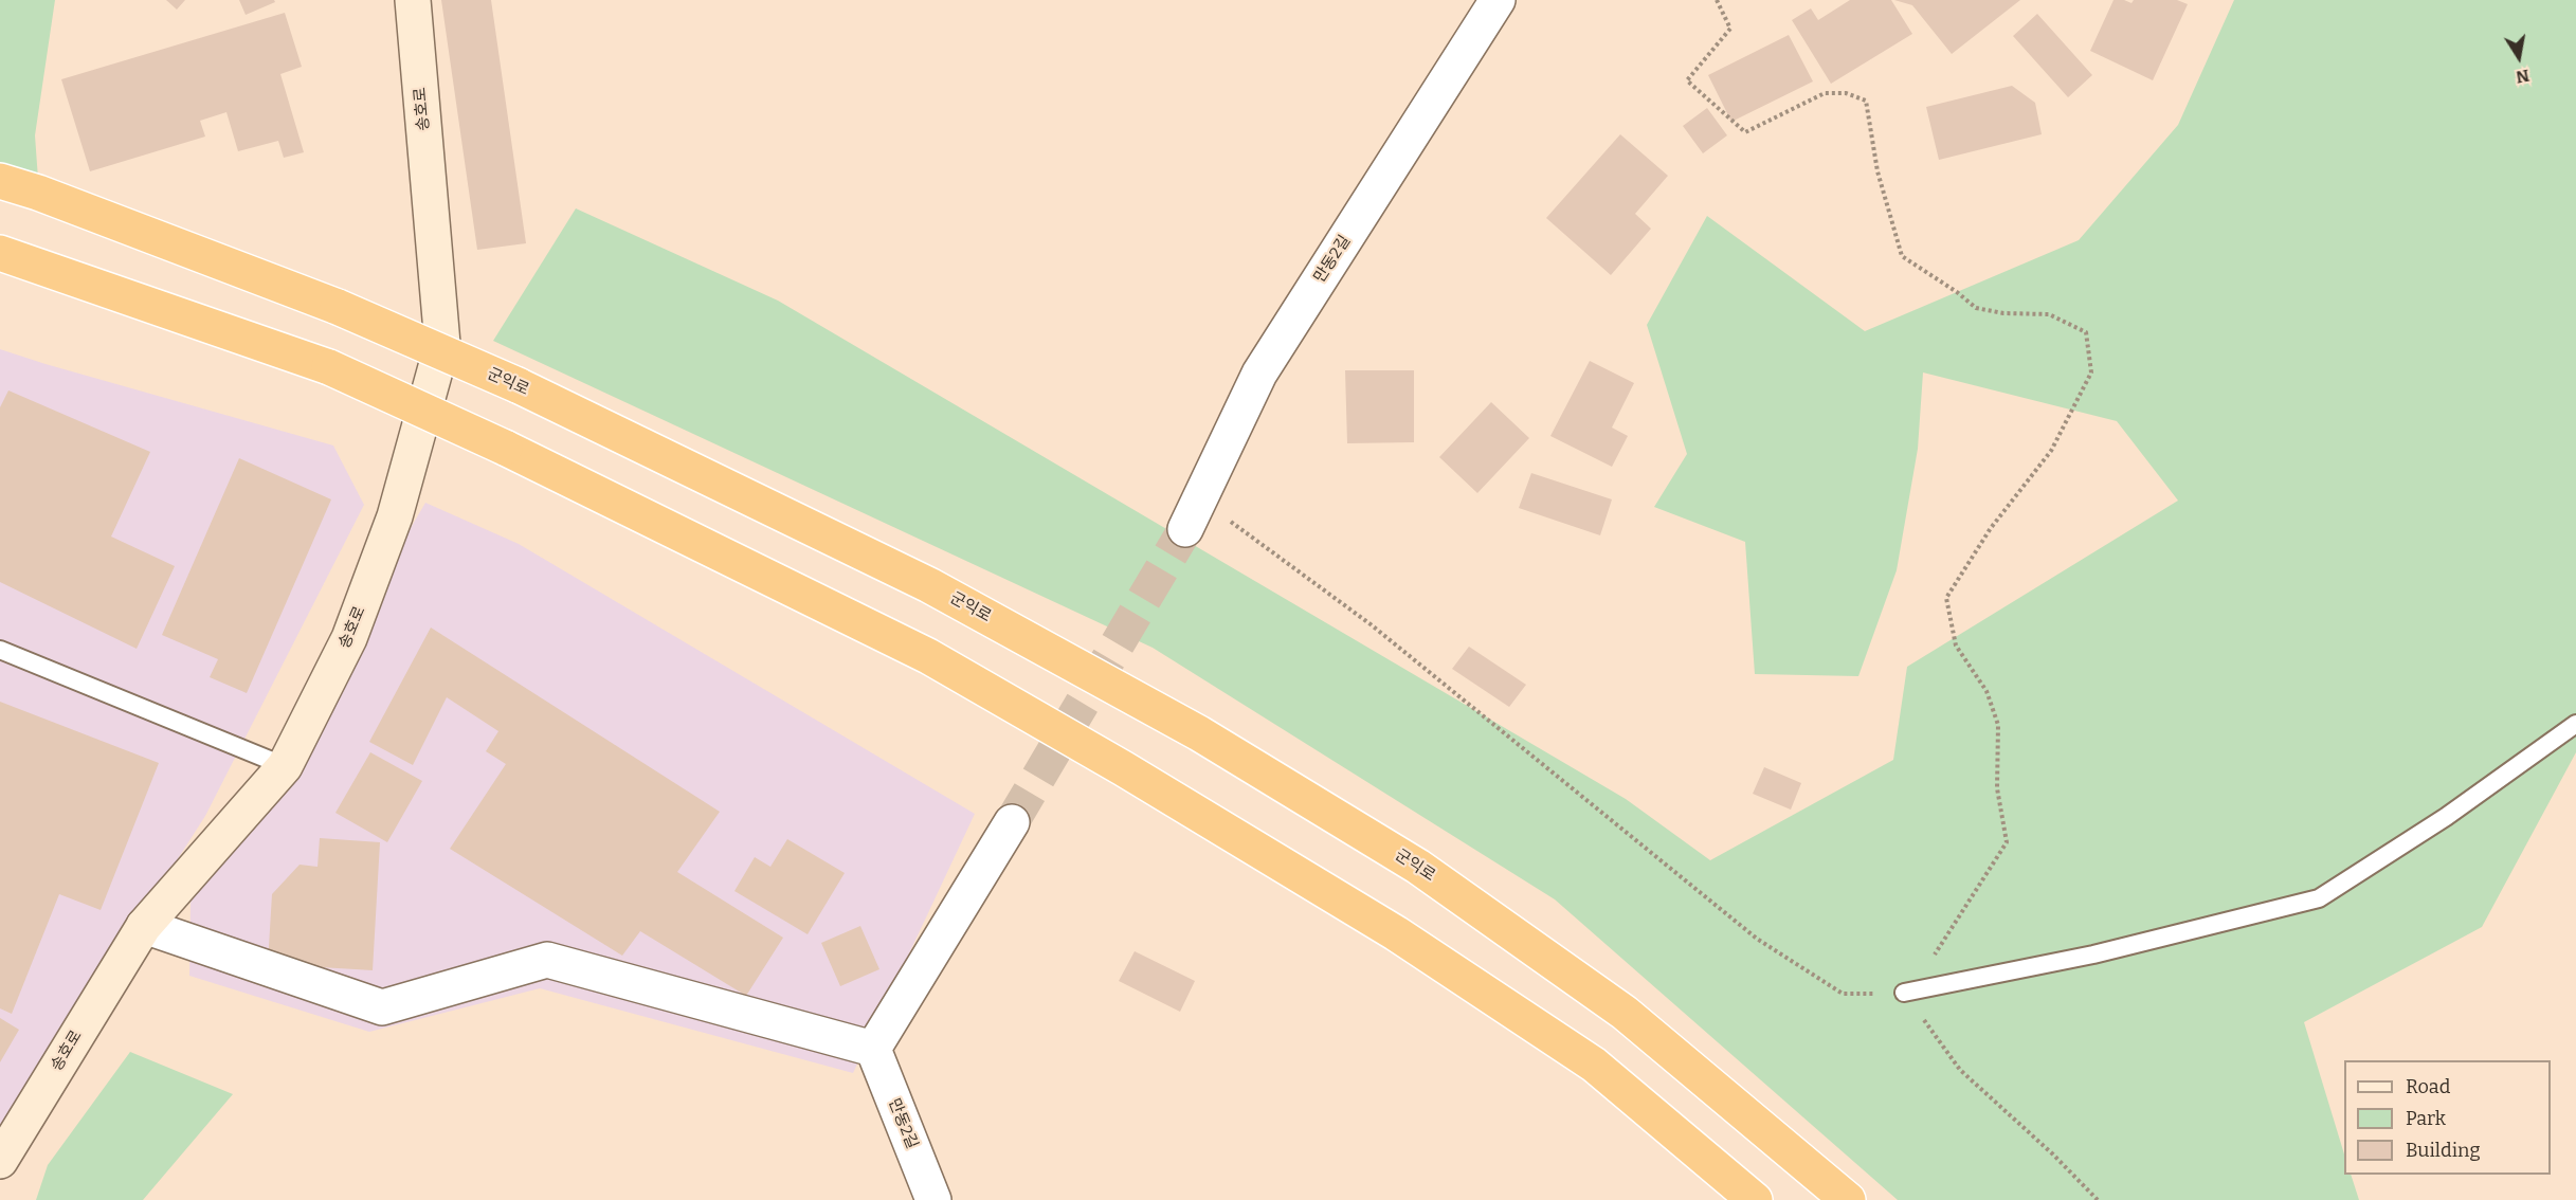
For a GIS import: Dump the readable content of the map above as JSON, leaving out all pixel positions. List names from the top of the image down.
{
  "streets": {
    "highway": ["군익로"],
    "main road": ["송호로"],
    "street": ["만동2길"]
  },
  "legend": ["Road", "Park", "Building"],
  "north": "bottom"
}
